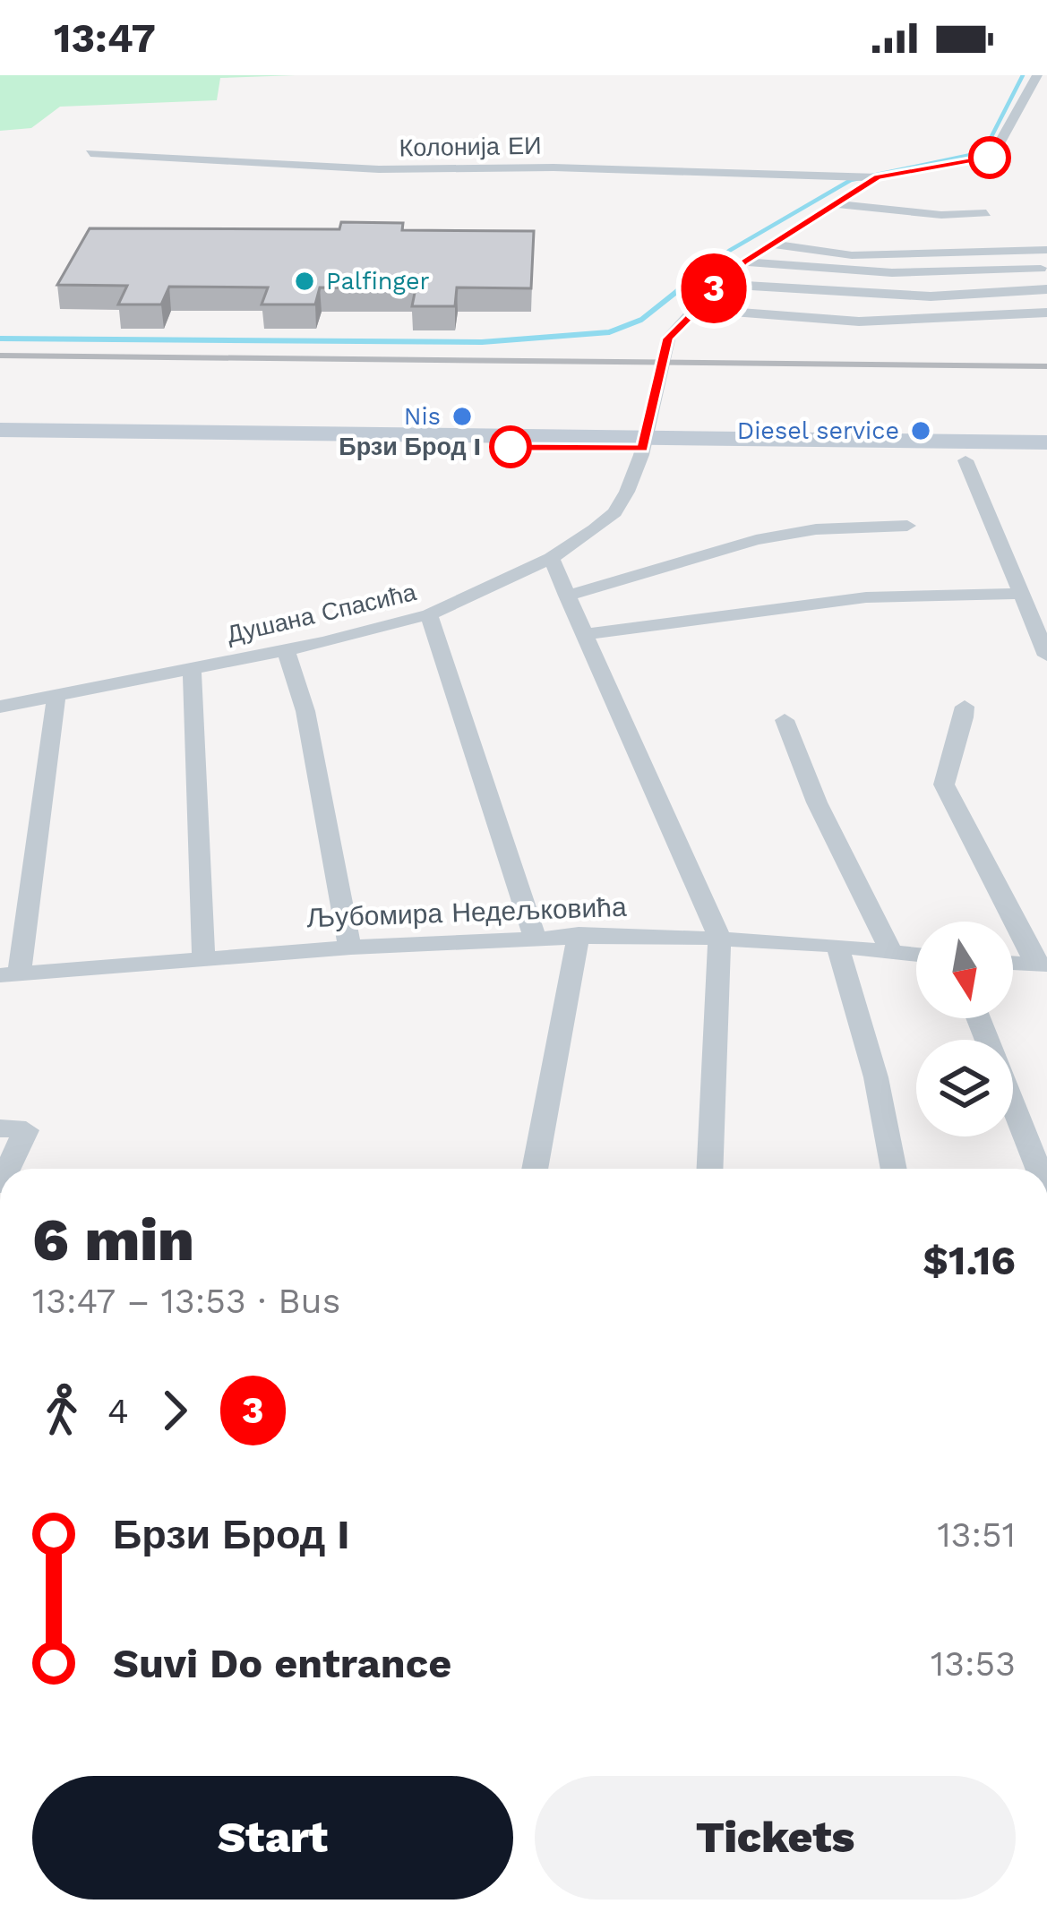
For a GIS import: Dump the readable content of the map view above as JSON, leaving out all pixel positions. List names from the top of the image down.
{
  "streets": {
    "street": ["Колонија ЕИ", "Душана Спасића", "Љубомира Недељковића"]
  },
  "crossings": [
    ["Колонија ЕИ", "Душана Спасића"]
  ],
  "places": [
    "Palfinger",
    "Nis",
    "Diesel service",
    "Брзи Брод I"
  ],
  "lines": ["bus line 3"],
  "north": "bottom",
  "page": {
    "status": "13:47",
    "on_map": "3",
    "heading": ["6 min", "13:47 – 13:53 · Bus", "$1.16"],
    "legs": ["4", "3"],
    "list": [
      {
        "name": "Брзи Брод I",
        "value": "13:51"
      },
      {
        "name": "Suvi Do entrance",
        "value": "13:53"
      }
    ],
    "buttons": ["Start", "Tickets"]
  }
}
